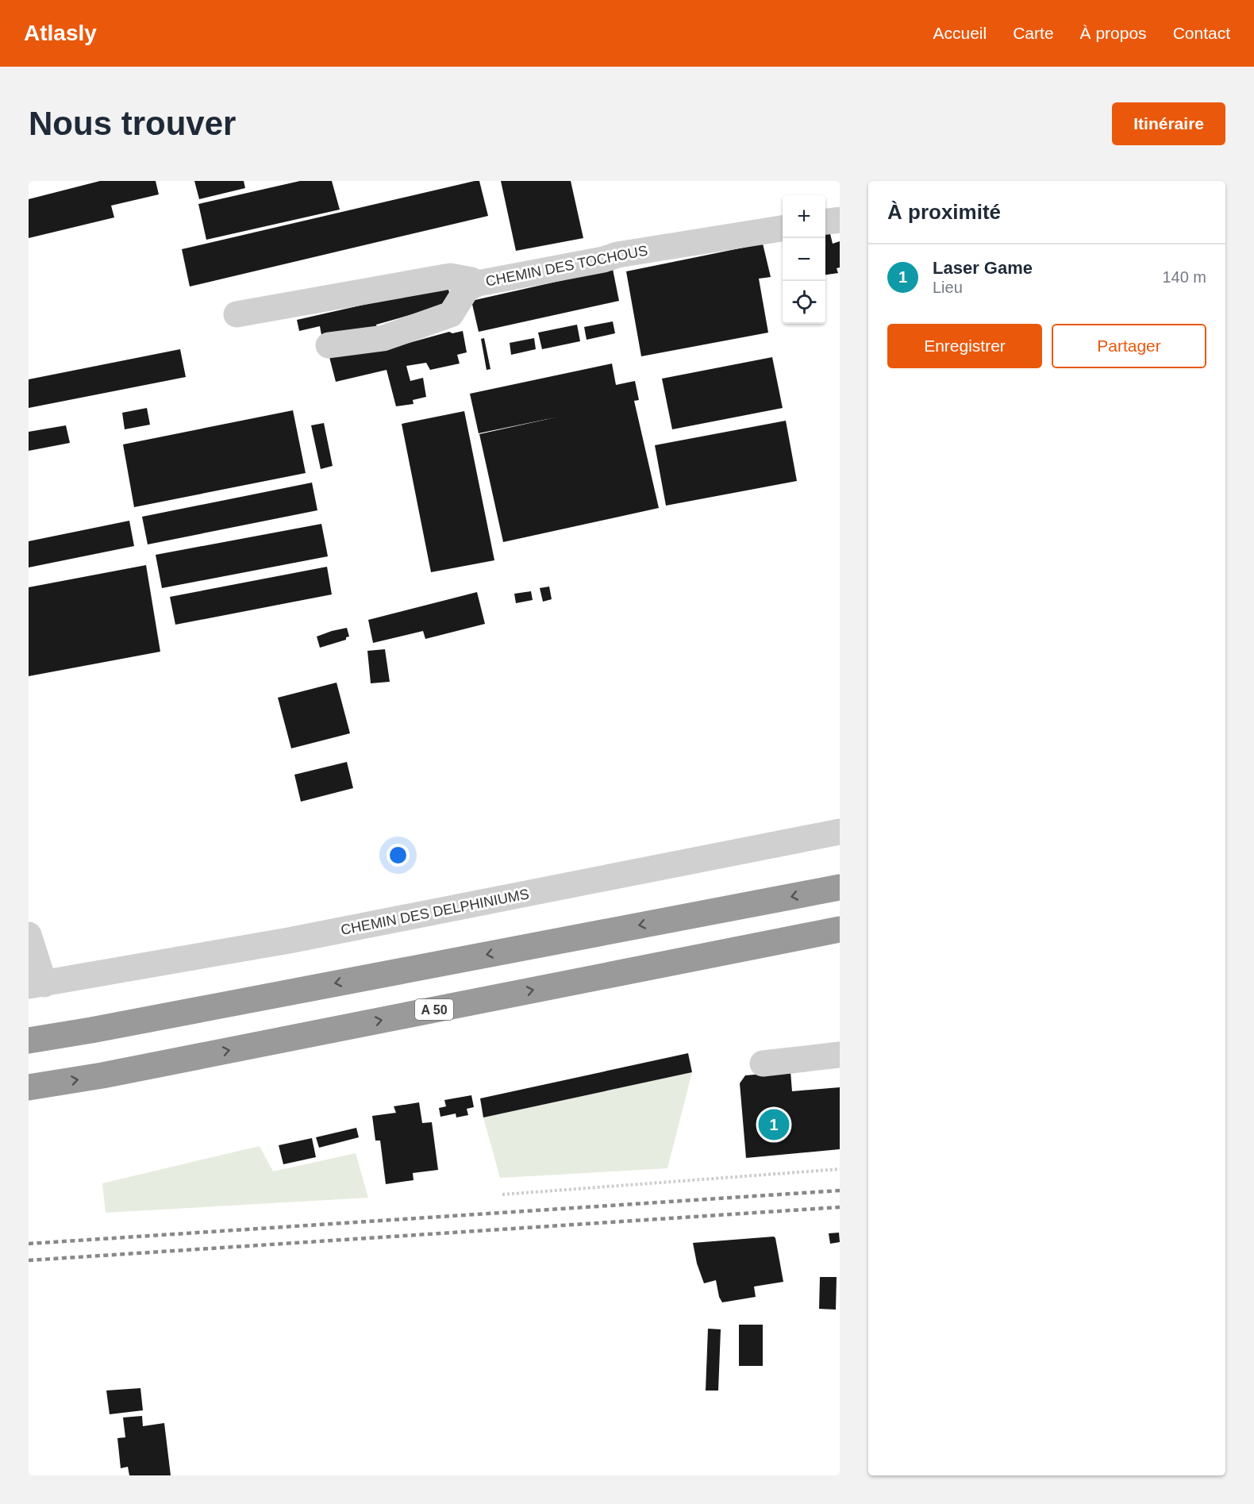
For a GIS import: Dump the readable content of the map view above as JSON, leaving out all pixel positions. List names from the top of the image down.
{
  "streets": {
    "highway": ["A 50"],
    "street": ["CHEMIN DES TOCHOUS", "CHEMIN DES DELPHINIUMS"]
  },
  "page": {
    "header": "Atlasly",
    "nav": [
      "Accueil",
      "Carte",
      "À propos",
      "Contact"
    ],
    "buttons": [
      "Itinéraire",
      ["Enregistrer", "Partager"]
    ],
    "title": "Nous trouver",
    "heading": "À proximité",
    "map_buttons": ["+", "−"],
    "list": [
      {
        "mark": "1",
        "name": "Laser Game",
        "note": "Lieu",
        "value": "140 m"
      }
    ],
    "pins": "1"
  }
}
